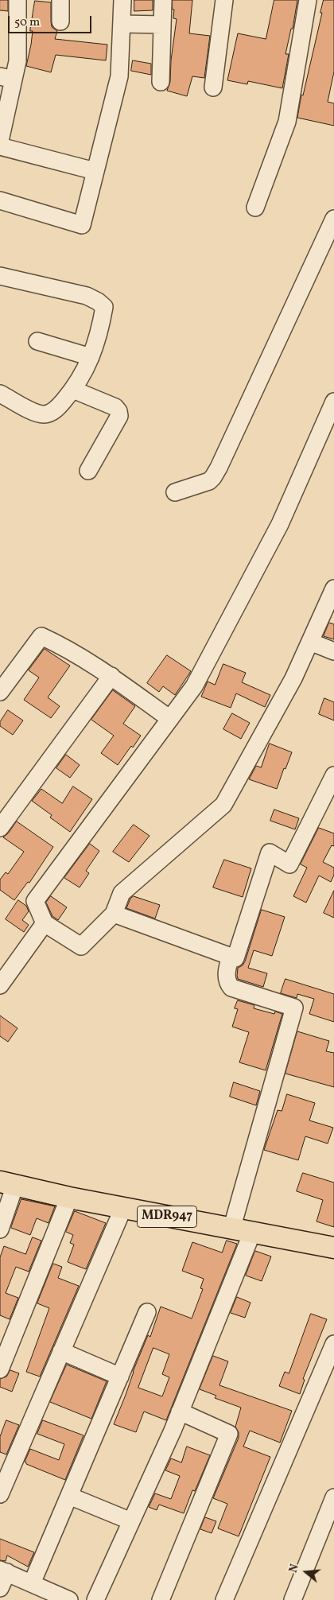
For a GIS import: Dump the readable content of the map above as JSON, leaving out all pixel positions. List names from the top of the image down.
{
  "streets": {
    "main road": ["MDR947"]
  },
  "scale_bar": "50 m",
  "north": "left"
}
